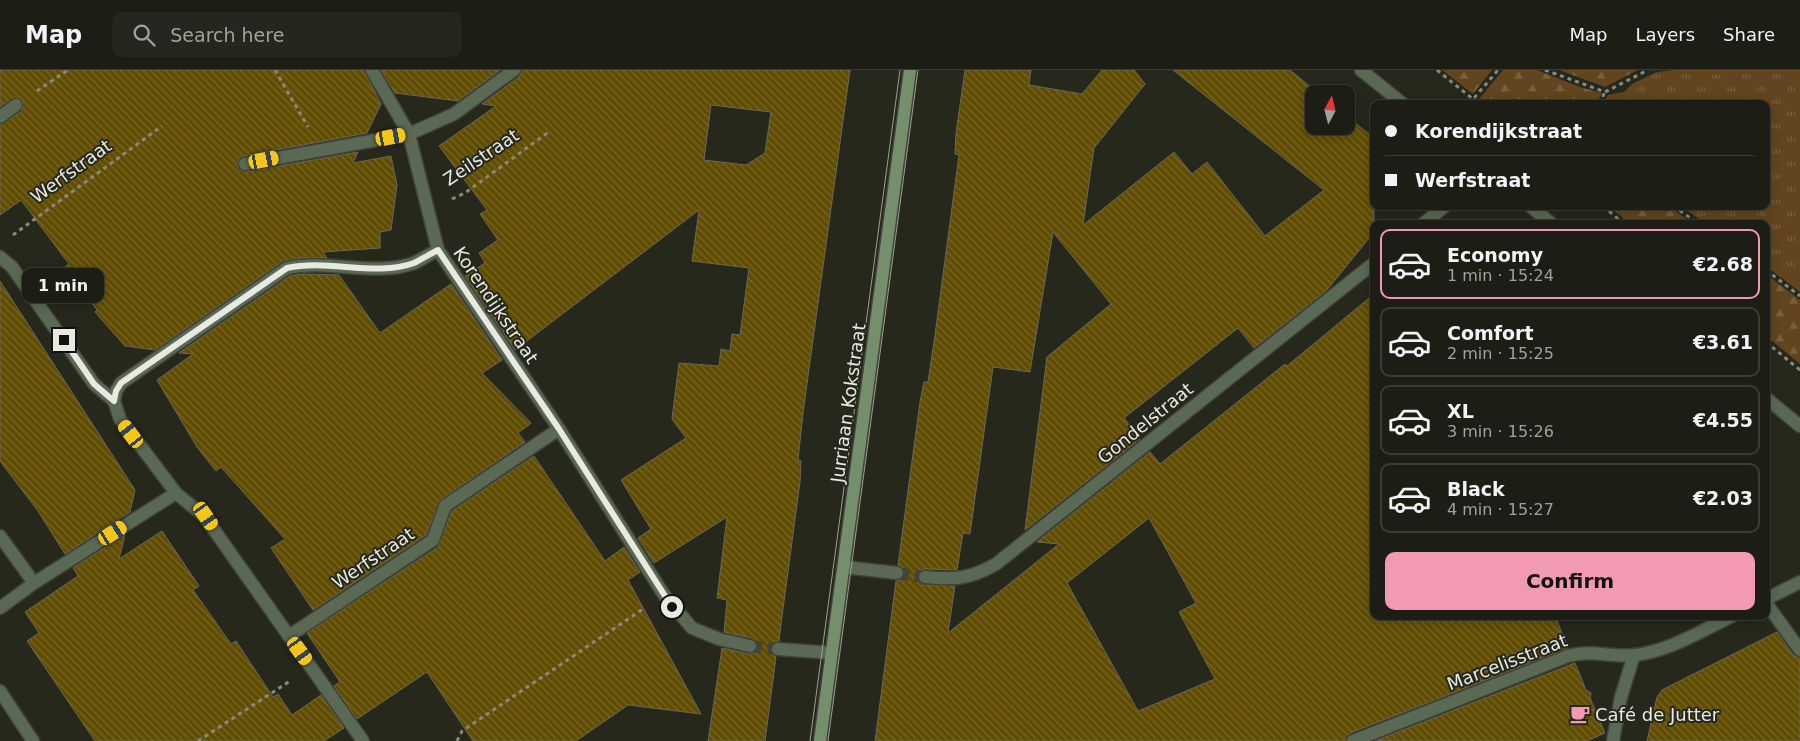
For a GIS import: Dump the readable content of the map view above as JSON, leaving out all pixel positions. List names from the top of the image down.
{
  "streets": {
    "main road": ["Jurriaan Kokstraat"],
    "street": [
      "Zeilstraat",
      "Werfstraat",
      "Korendijkstraat",
      "Gondelstraat",
      "Marcelisstraat"
    ]
  },
  "crossings": [
    ["Zeilstraat", "Korendijkstraat"],
    ["Werfstraat", "Korendijkstraat"]
  ],
  "places": {
    "cafe": ["Café de Jutter"]
  },
  "north": "top",
  "page": {
    "header": "Map",
    "search": "Search here",
    "nav": ["Map", "Layers", "Share"],
    "banner": ["Korendijkstraat", "Werfstraat"],
    "list": [
      {
        "name": "Economy",
        "note": "1 min · 15:24",
        "value": "€2.68"
      },
      {
        "name": "Comfort",
        "note": "2 min · 15:25",
        "value": "€3.61"
      },
      {
        "name": "XL",
        "note": "3 min · 15:26",
        "value": "€4.55"
      },
      {
        "name": "Black",
        "note": "4 min · 15:27",
        "value": "€2.03"
      }
    ],
    "bubble": "1 min",
    "buttons": "Confirm"
  }
}
